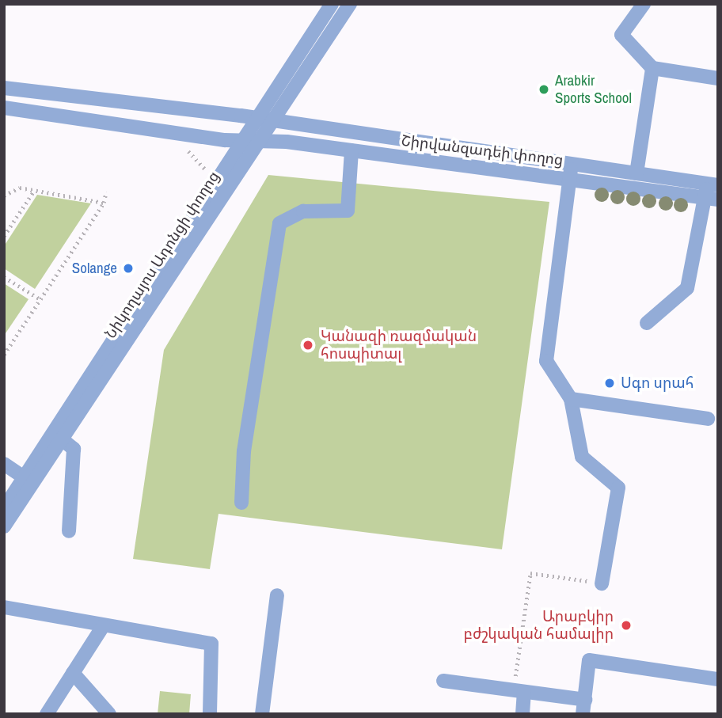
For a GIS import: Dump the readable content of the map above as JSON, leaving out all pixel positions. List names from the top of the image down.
{
  "streets": {
    "street": ["Շիրվանզադեի փողոց", "Նիկողայոս Ադոնցի փողոց"]
  },
  "crossings": [
    ["Շիրվանզադեի փողոց", "Նիկողայոս Ադոնցի փողոց"]
  ],
  "places": [
    "Arabkir Sports School",
    "Solange",
    "Կանազի ռազմական հոսպիտալ",
    "Սգո սրահ",
    "Արաբկիր բժշկական համալիր"
  ]
}
